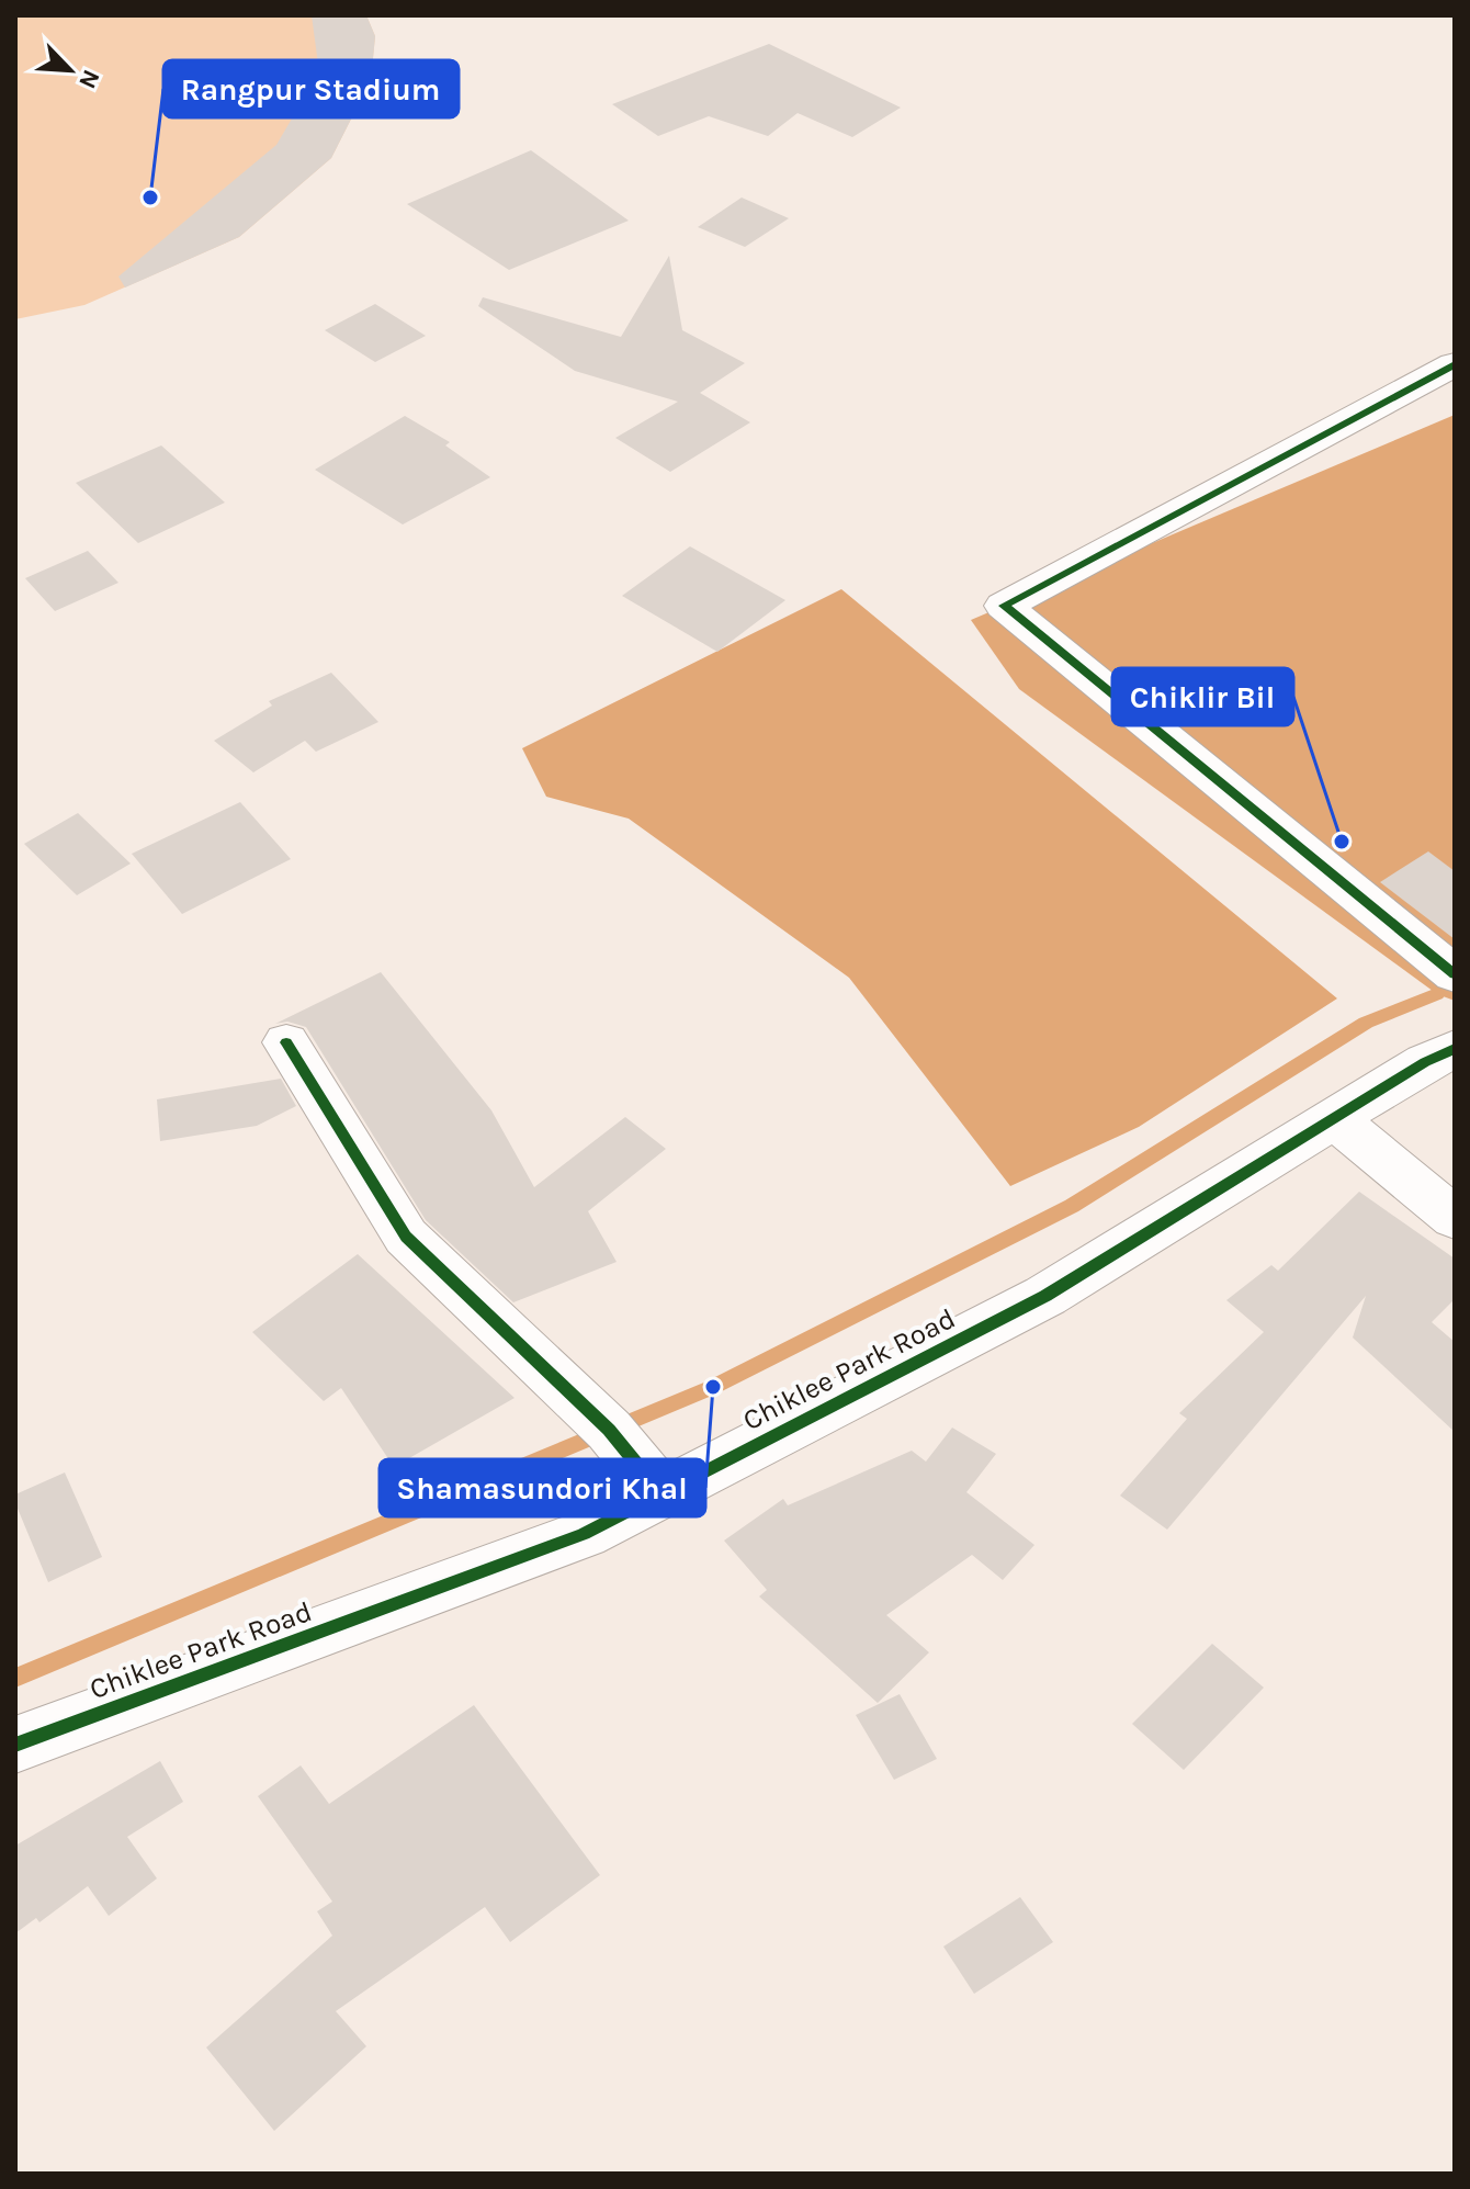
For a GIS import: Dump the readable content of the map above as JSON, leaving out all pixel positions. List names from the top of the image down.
{
  "streets": {
    "street": ["Chiklee Park Road"]
  },
  "places": ["Rangpur Stadium", "Chiklir Bil", "Shamasundori Khal"],
  "north": "bottom right"
}
